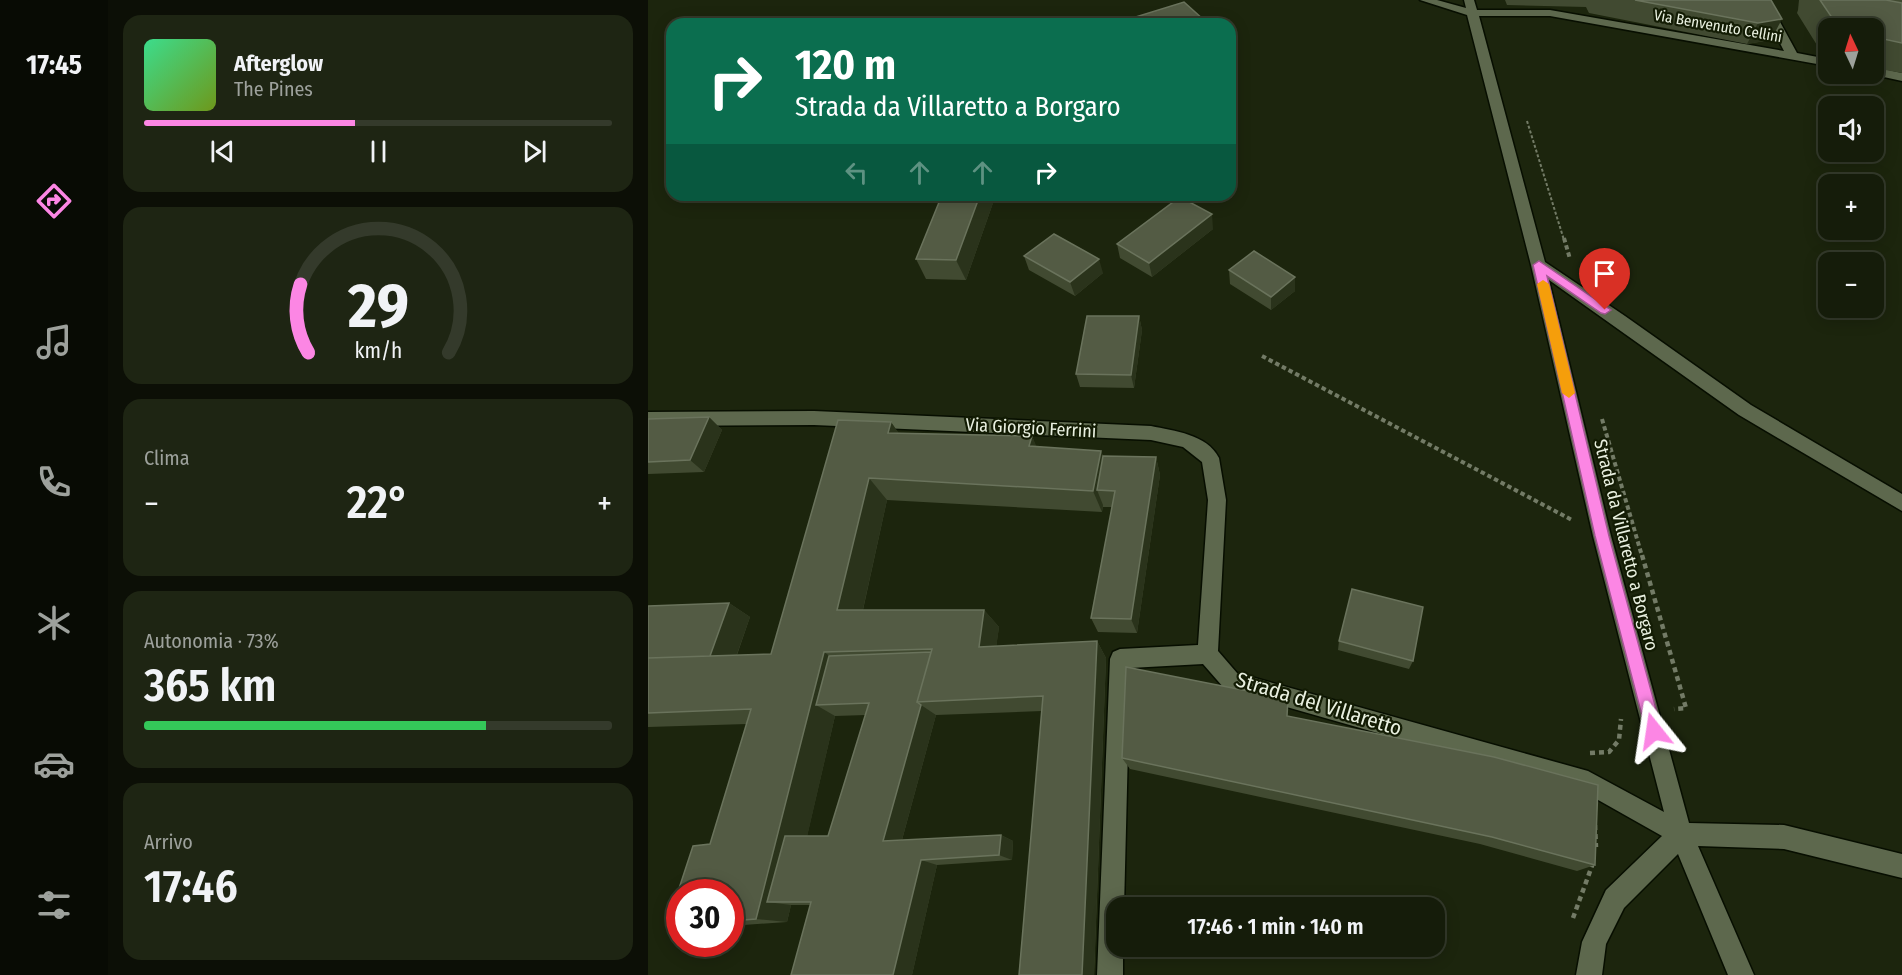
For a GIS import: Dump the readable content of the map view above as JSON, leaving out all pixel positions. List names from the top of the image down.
{
  "streets": {
    "street": [
      "Via Benvenuto Cellini",
      "Via Giorgio Ferrini",
      "Strada da Villaretto a Borgaro",
      "Strada del Villaretto"
    ]
  },
  "crossings": [
    ["Via Benvenuto Cellini", "Strada da Villaretto a Borgaro"],
    ["Via Giorgio Ferrini", "Strada del Villaretto"],
    ["Strada da Villaretto a Borgaro", "Strada del Villaretto"]
  ],
  "north": "top",
  "page": {
    "tabs": "17:45",
    "map_buttons": ["+", "−"],
    "turn": ["120 m", "Strada da Villaretto a Borgaro"],
    "song": ["Afterglow", "The Pines"],
    "tile": [
      "Clima",
      ["Autonomia · 73%", "365 km"],
      ["Arrivo", "17:46"]
    ],
    "heat": ["−", "22°", "+"],
    "limit": "30",
    "trip": "17:46 · 1 min · 140 m",
    "gauge": ["29", "km/h"]
  }
}
